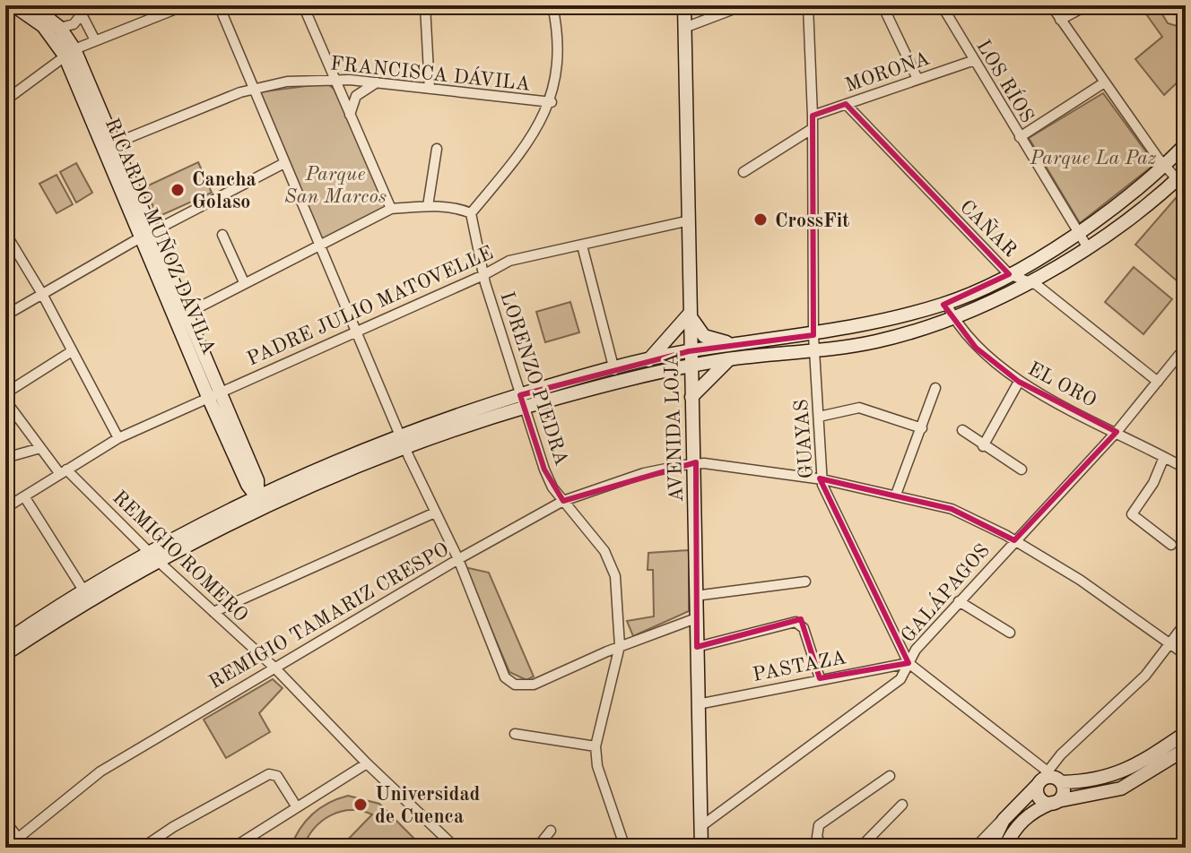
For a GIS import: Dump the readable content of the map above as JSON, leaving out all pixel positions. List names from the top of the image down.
{
  "streets": {
    "main road": ["RICARDO MUÑOZ DÁVILA", "AVENIDA LOJA"],
    "street": [
      "MORONA",
      "FRANCISCA DÁVILA",
      "LOS RÍOS",
      "CAÑAR",
      "PADRE JULIO MATOVELLE",
      "LORENZO PIEDRA",
      "EL ORO",
      "GUAYAS",
      "REMIGIO ROMERO",
      "GALÁPAGOS",
      "REMIGIO TAMARIZ CRESPO",
      "PASTAZA"
    ]
  },
  "crossings": [
    ["MORONA", "LOS RÍOS"],
    ["MORONA", "CAÑAR"],
    ["MORONA", "GUAYAS"],
    ["FRANCISCA DÁVILA", "RICARDO MUÑOZ DÁVILA"],
    ["CAÑAR", "GALÁPAGOS"],
    ["RICARDO MUÑOZ DÁVILA", "PADRE JULIO MATOVELLE"],
    ["PADRE JULIO MATOVELLE", "LORENZO PIEDRA"],
    ["PADRE JULIO MATOVELLE", "AVENIDA LOJA"],
    ["PADRE JULIO MATOVELLE", "REMIGIO ROMERO"],
    ["LORENZO PIEDRA", "REMIGIO TAMARIZ CRESPO"],
    ["EL ORO", "GALÁPAGOS"],
    ["AVENIDA LOJA", "GALÁPAGOS"],
    ["AVENIDA LOJA", "REMIGIO TAMARIZ CRESPO"],
    ["AVENIDA LOJA", "PASTAZA"],
    ["GUAYAS", "GALÁPAGOS"],
    ["GUAYAS", "REMIGIO TAMARIZ CRESPO"],
    ["GUAYAS", "PASTAZA"],
    ["REMIGIO ROMERO", "REMIGIO TAMARIZ CRESPO"],
    ["GALÁPAGOS", "PASTAZA"]
  ],
  "parks": ["Parque La Paz", "Parque San Marcos"],
  "places": ["Cancha Golaso", "CrossFit", "Universidad de Cuenca"]
}
